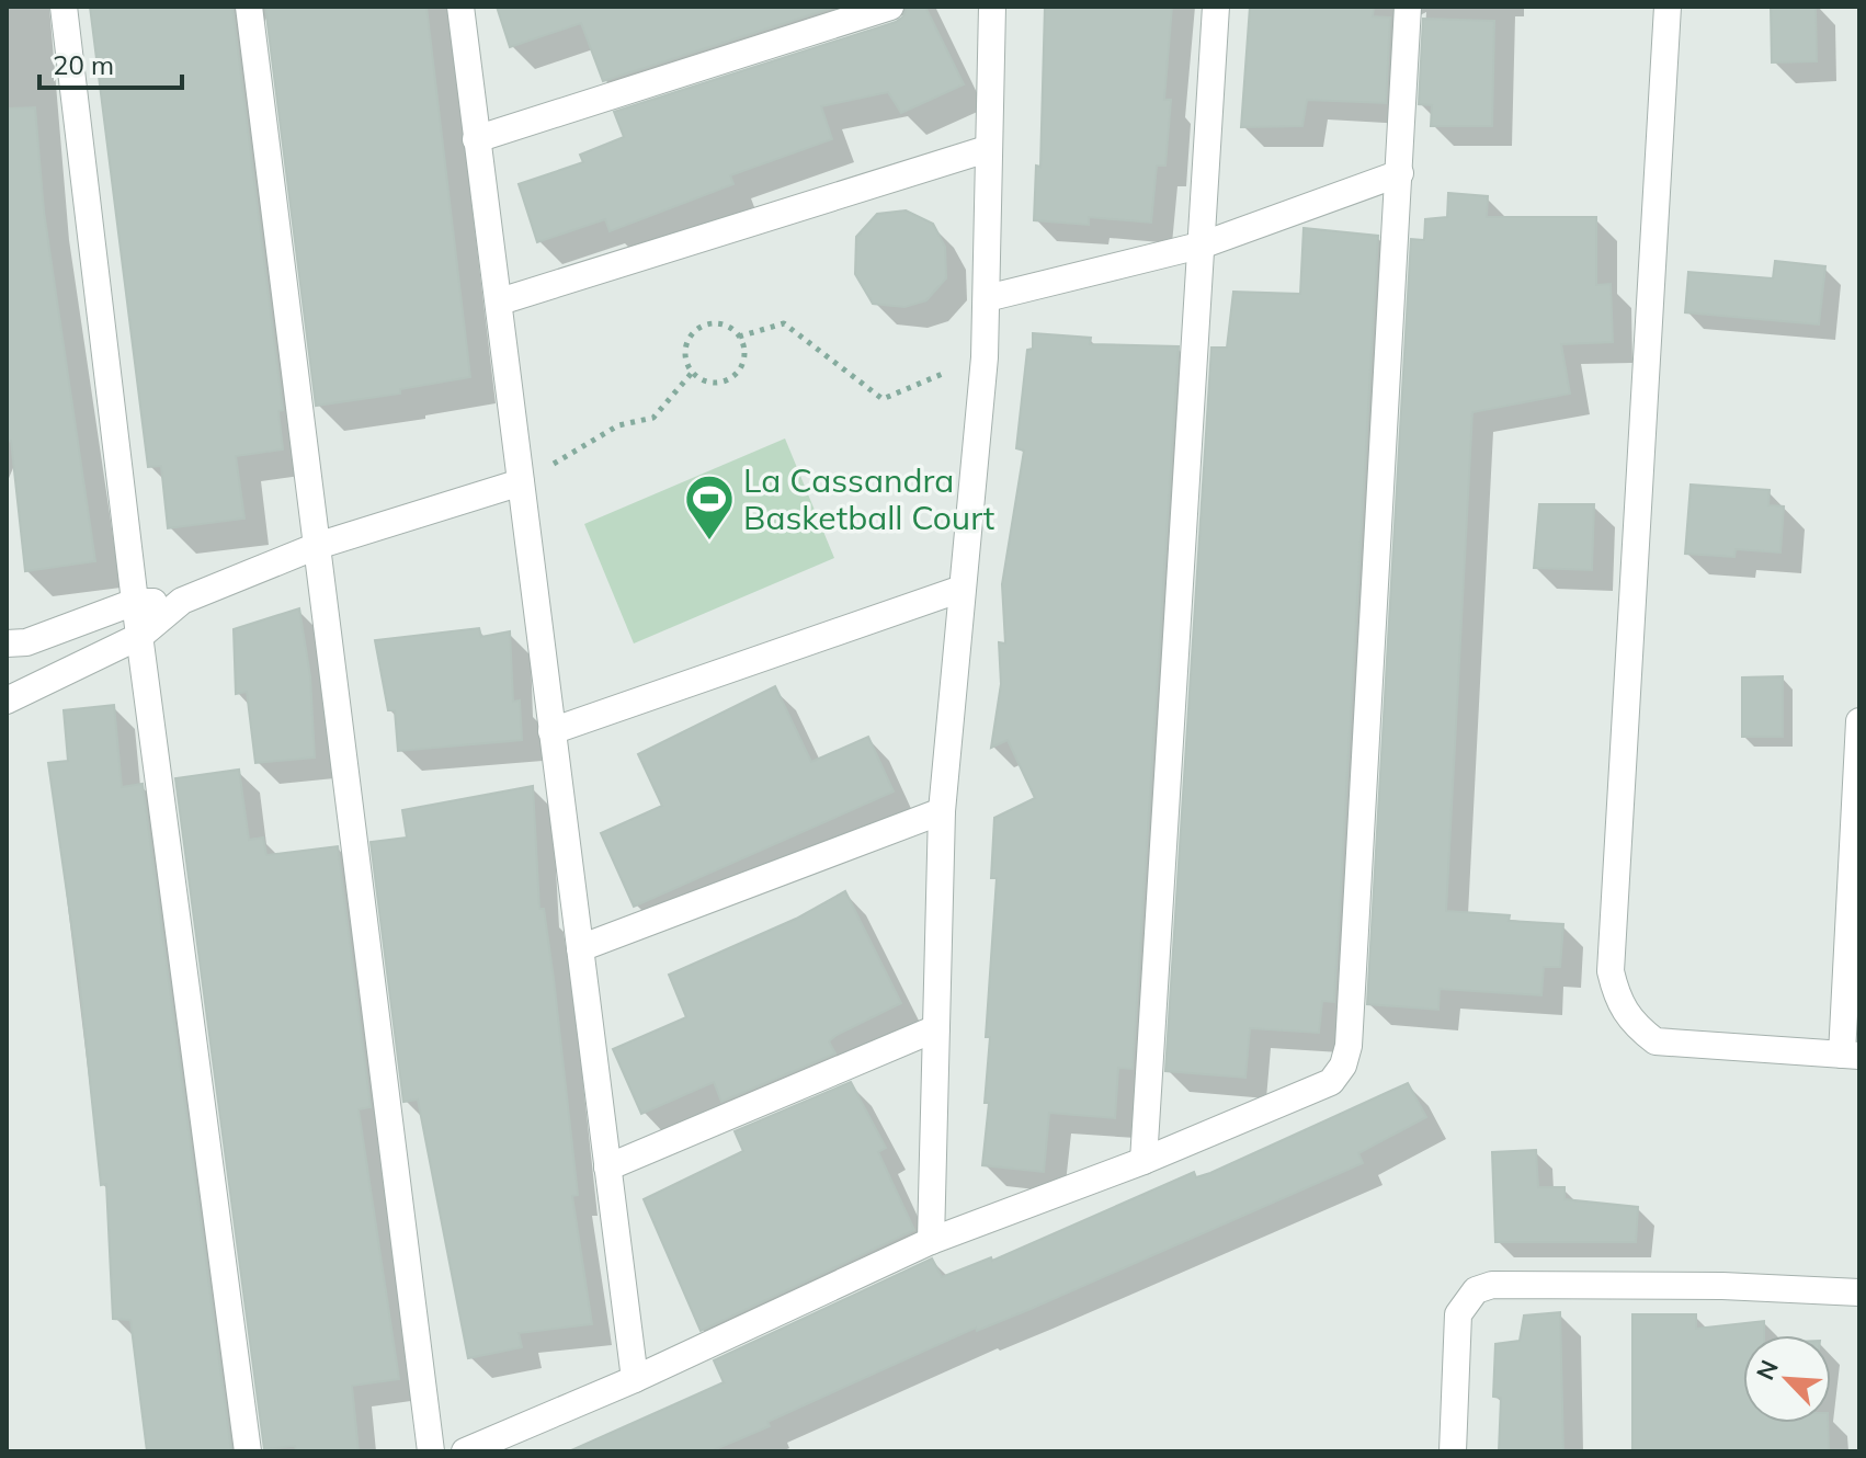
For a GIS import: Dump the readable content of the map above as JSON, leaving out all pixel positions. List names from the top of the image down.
{
  "places": {
    "sports": ["La Cassandra Basketball Court"]
  },
  "scale_bar": "20 m",
  "north": "top left"
}
